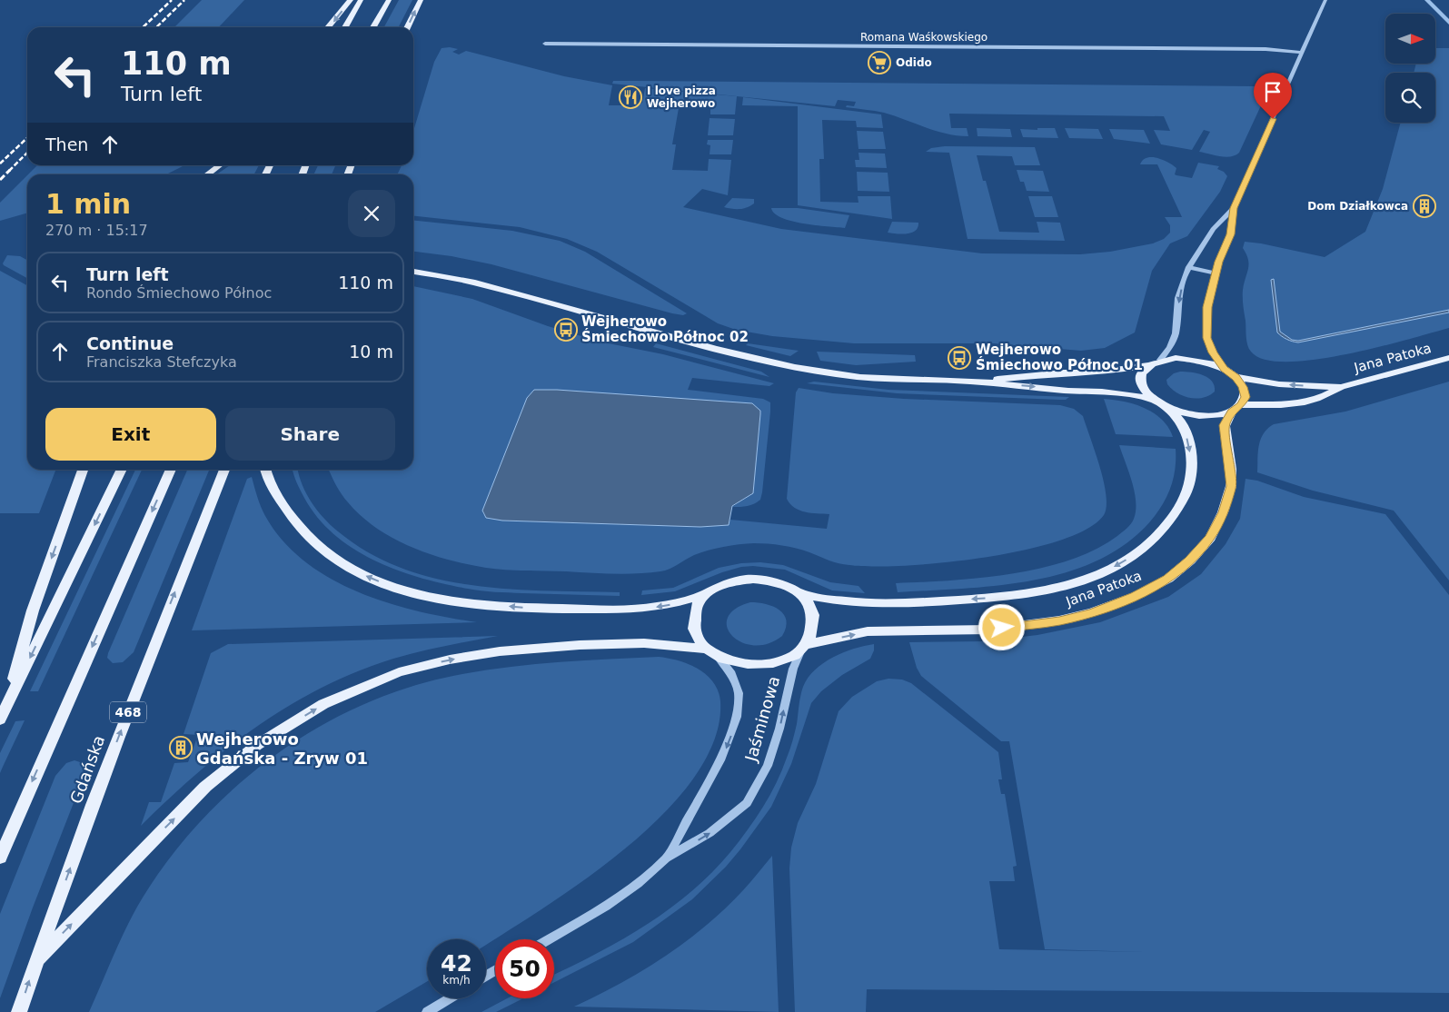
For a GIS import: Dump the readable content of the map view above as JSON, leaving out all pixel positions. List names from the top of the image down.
{
  "streets": {
    "main road": ["Jana Patoka", "468", "Gdańska"],
    "street": ["Romana Waśkowskiego", "Jaśminowa"]
  },
  "crossings": [
    ["Jana Patoka", "Jaśminowa"]
  ],
  "places": {
    "supermarket": ["Odido"],
    "restaurant": ["I love pizza Wejherowo"],
    "building": ["Dom Działkowca", "Wejherowo Gdańska - Zryw 01"],
    "bus stop": ["Wejherowo Śmiechowo Północ 02", "Wejherowo Śmiechowo Północ 01"]
  },
  "north": "right",
  "page": {
    "turn": ["110 m", "Turn left"],
    "then": "Then",
    "heading": ["1 min", "270 m · 15:17"],
    "list": [
      {
        "name": "Turn left",
        "note": "Rondo Śmiechowo Północ",
        "value": "110 m"
      },
      {
        "name": "Continue",
        "note": "Franciszka Stefczyka",
        "value": "10 m"
      }
    ],
    "buttons": ["Exit", "Share"],
    "speed": "42 km/h",
    "limit": "50"
  }
}
